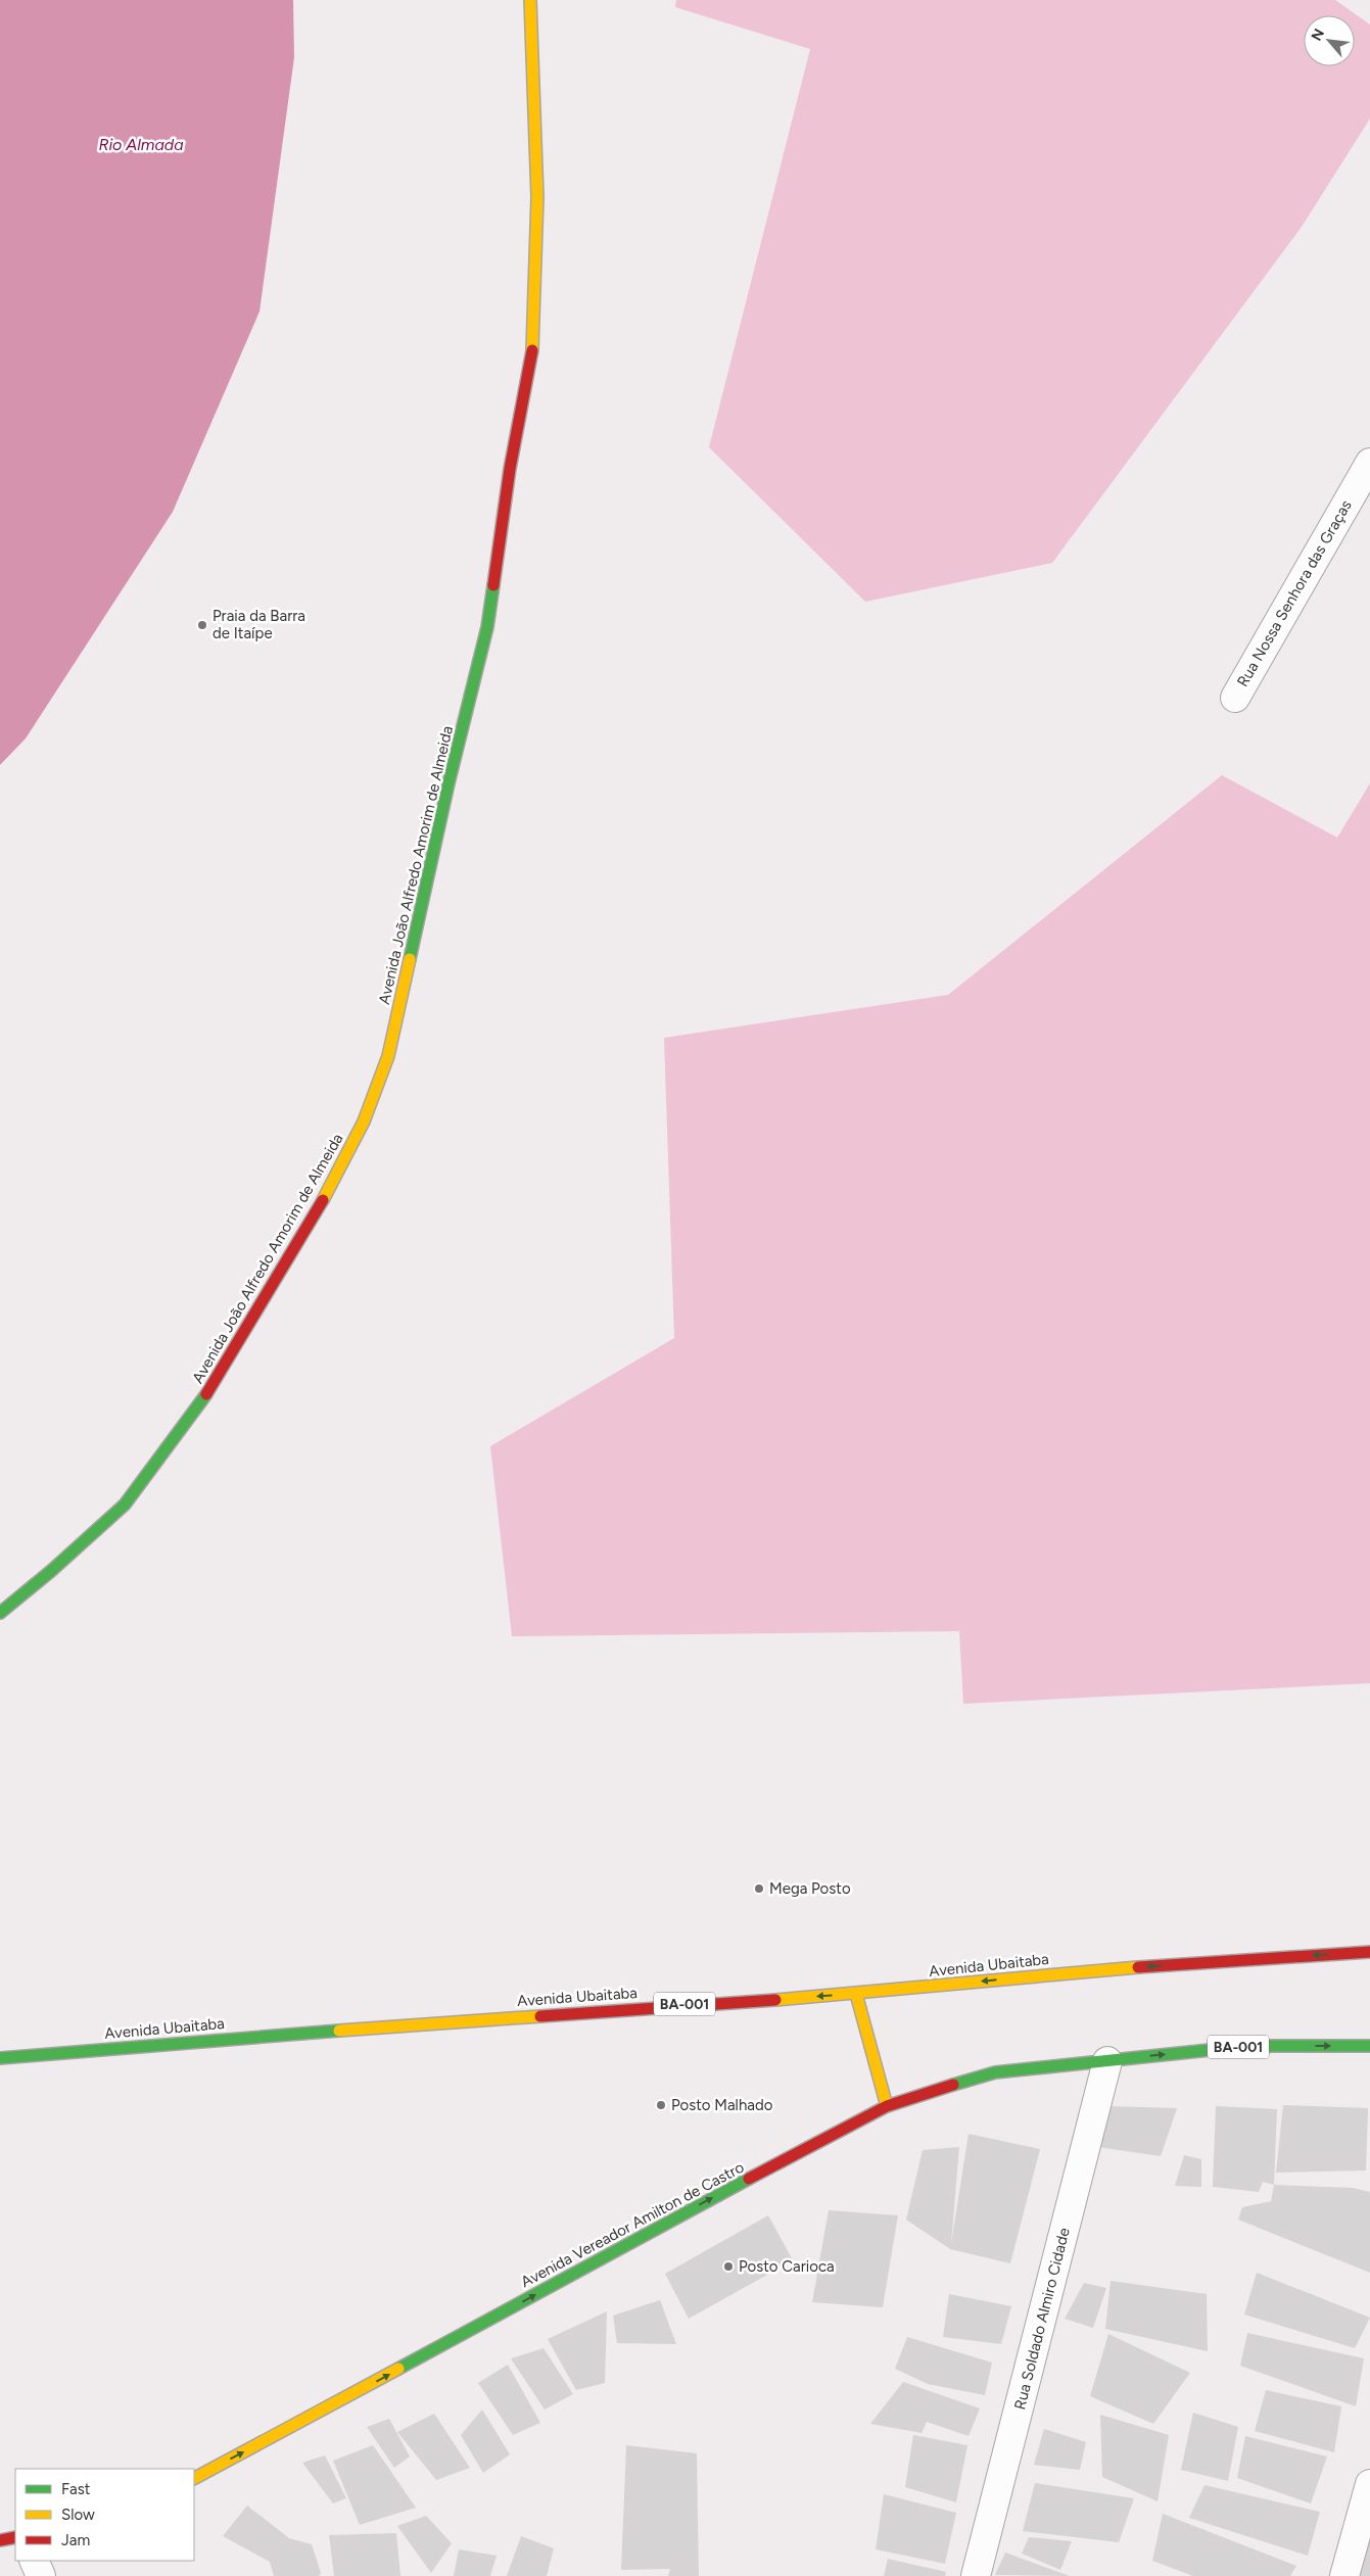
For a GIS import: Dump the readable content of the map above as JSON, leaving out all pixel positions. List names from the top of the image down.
{
  "streets": {
    "main road": [
      "Avenida João Alfredo Amorim de Almeida",
      "Avenida Ubaitaba",
      "BA-001",
      "Avenida Vereador Amilton de Castro"
    ],
    "street": ["Rua Nossa Senhora das Graças", "Rua Soldado Almiro Cidade"]
  },
  "crossings": [
    ["BA-001", "Avenida Vereador Amilton de Castro"],
    ["BA-001", "Rua Soldado Almiro Cidade"],
    ["Avenida Vereador Amilton de Castro", "Rua Soldado Almiro Cidade"]
  ],
  "one_way": ["Avenida Ubaitaba", "Avenida Vereador Amilton de Castro"],
  "water": ["Rio Almada"],
  "places": [
    "Praia da Barra de Itaípe",
    "Mega Posto",
    "Posto Malhado",
    "Posto Carioca"
  ],
  "legend": ["Fast", "Slow", "Jam"],
  "north": "top left"
}
